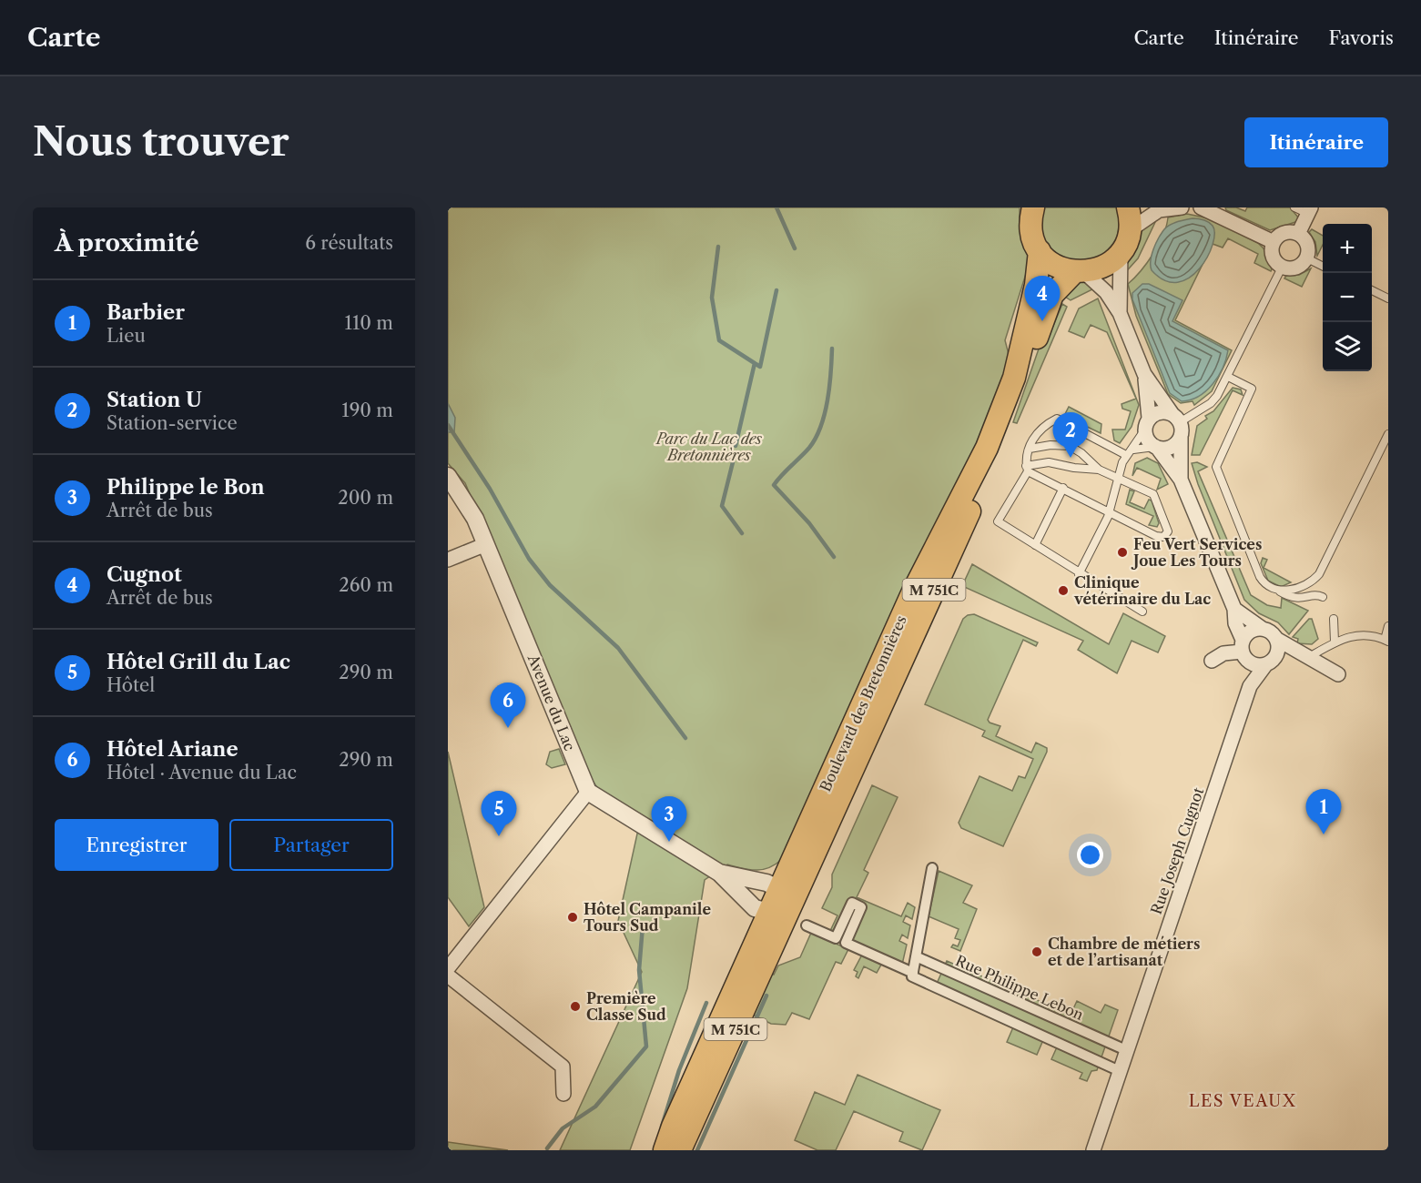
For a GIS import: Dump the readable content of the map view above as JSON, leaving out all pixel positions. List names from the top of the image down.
{
  "streets": {
    "main road": ["M 751C", "Boulevard des Bretonnières"],
    "street": ["Avenue du Lac", "Rue Joseph Cugnot", "Rue Philippe Lebon"]
  },
  "crossings": [
    ["M 751C", "Boulevard des Bretonnières"],
    ["Rue Joseph Cugnot", "Rue Philippe Lebon"]
  ],
  "districts": ["LES VEAUX"],
  "parks": ["Parc du Lac des Bretonnières"],
  "places": [
    "Feu Vert Services Joue Les Tours",
    "Clinique vétérinaire du Lac",
    "Hôtel Campanile Tours Sud",
    "Chambre de métiers et de l’artisanat",
    "Première Classe Sud"
  ],
  "page": {
    "header": "Carte",
    "nav": ["Carte", "Itinéraire", "Favoris"],
    "buttons": [
      "Itinéraire",
      ["Enregistrer", "Partager"]
    ],
    "title": "Nous trouver",
    "heading": ["À proximité", "6 résultats"],
    "map_buttons": ["+", "−"],
    "pins": [
      "4",
      "2",
      "6",
      "1",
      "5",
      "3"
    ],
    "list": [
      {
        "mark": "1",
        "name": "Barbier",
        "note": "Lieu",
        "value": "110 m"
      },
      {
        "mark": "2",
        "name": "Station U",
        "note": "Station-service",
        "value": "190 m"
      },
      {
        "mark": "3",
        "name": "Philippe le Bon",
        "note": "Arrêt de bus",
        "value": "200 m"
      },
      {
        "mark": "4",
        "name": "Cugnot",
        "note": "Arrêt de bus",
        "value": "260 m"
      },
      {
        "mark": "5",
        "name": "Hôtel Grill du Lac",
        "note": "Hôtel",
        "value": "290 m"
      },
      {
        "mark": "6",
        "name": "Hôtel Ariane",
        "note": "Hôtel · Avenue du Lac",
        "value": "290 m"
      }
    ]
  }
}
